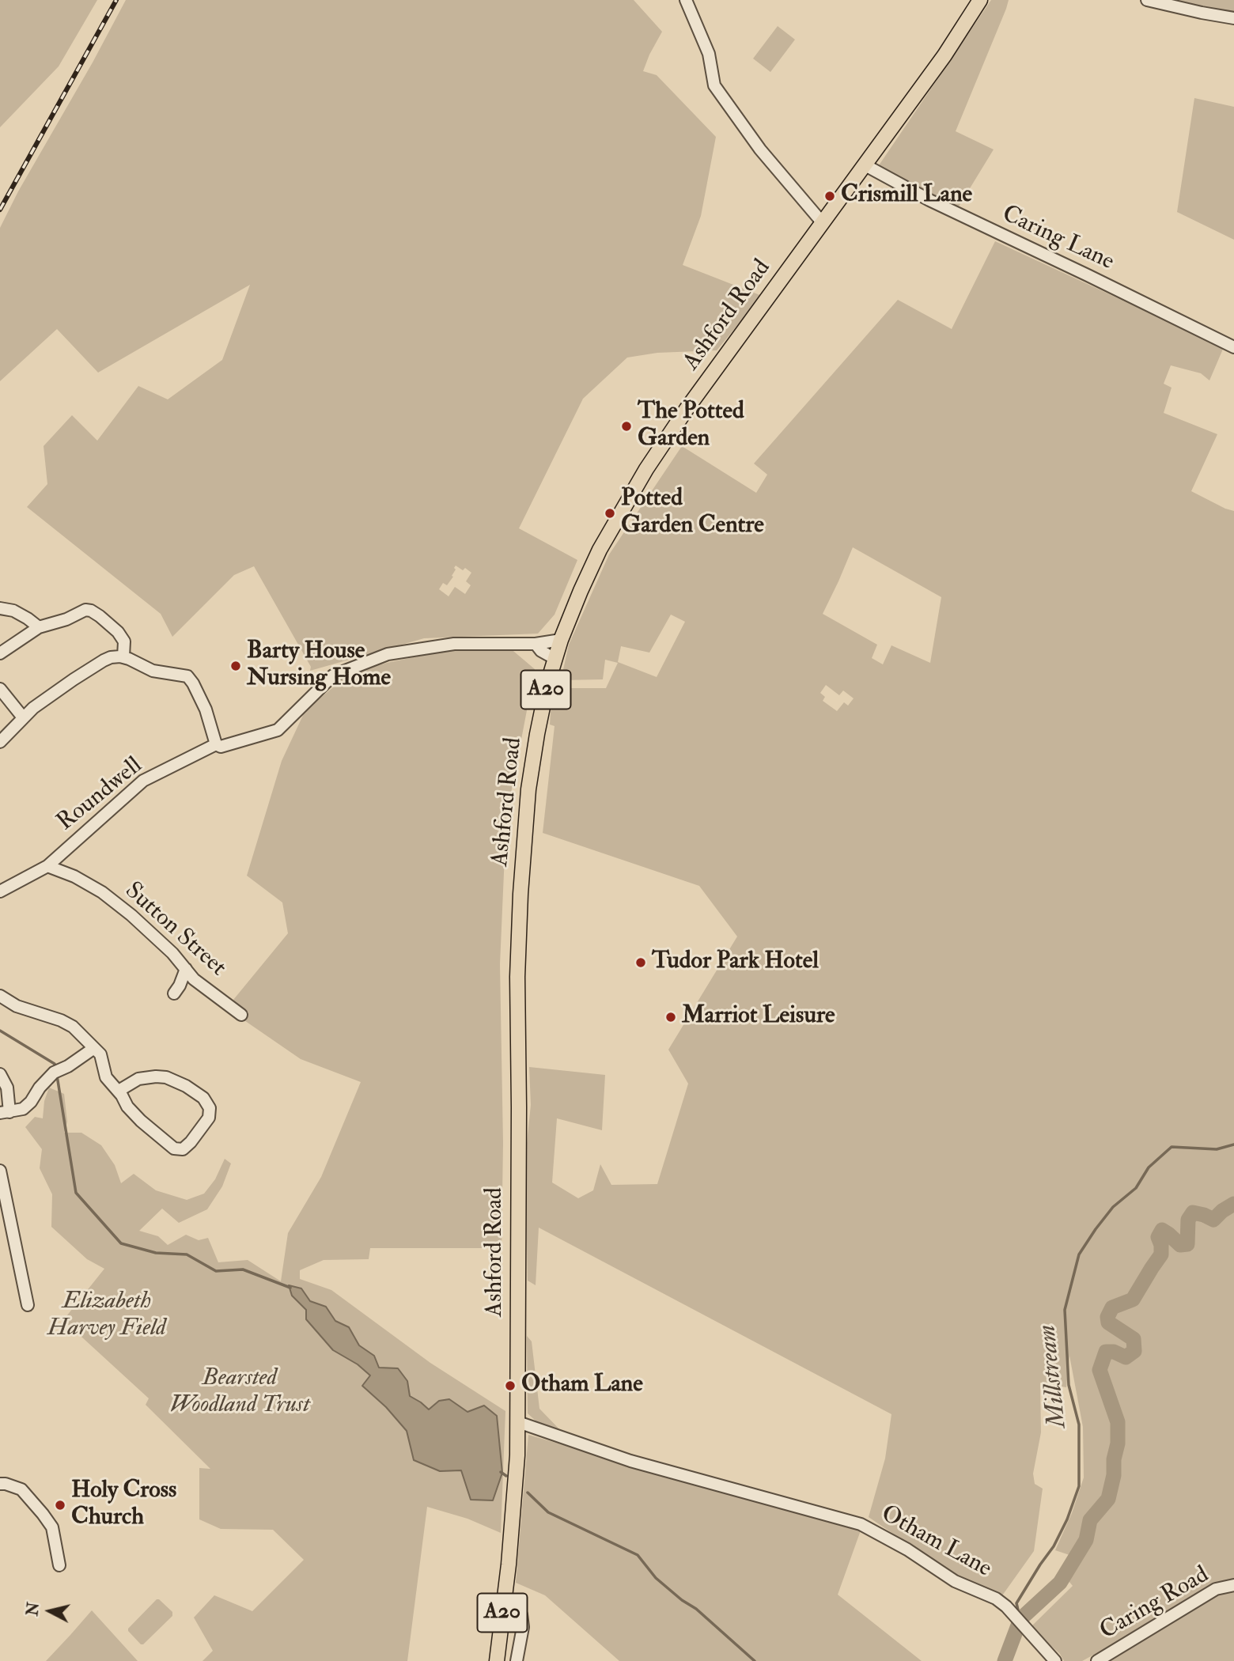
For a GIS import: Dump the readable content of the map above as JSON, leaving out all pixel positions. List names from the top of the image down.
{
  "streets": {
    "main road": ["Ashford Road", "A20"],
    "street": [
      "Caring Lane",
      "Roundwell",
      "Sutton Street",
      "Otham Lane",
      "Caring Road"
    ]
  },
  "crossings": [
    ["Caring Lane", "Ashford Road"],
    ["Ashford Road", "Roundwell"],
    ["Ashford Road", "Otham Lane"],
    ["Roundwell", "Sutton Street"]
  ],
  "water": ["Millstream"],
  "parks": ["Elizabeth Harvey Field", "Bearsted Woodland Trust"],
  "places": [
    "Crismill Lane",
    "The Potted Garden",
    "Potted Garden Centre",
    "Barty House Nursing Home",
    "Tudor Park Hotel",
    "Marriot Leisure",
    "Otham Lane",
    "Holy Cross Church"
  ],
  "north": "left"
}
